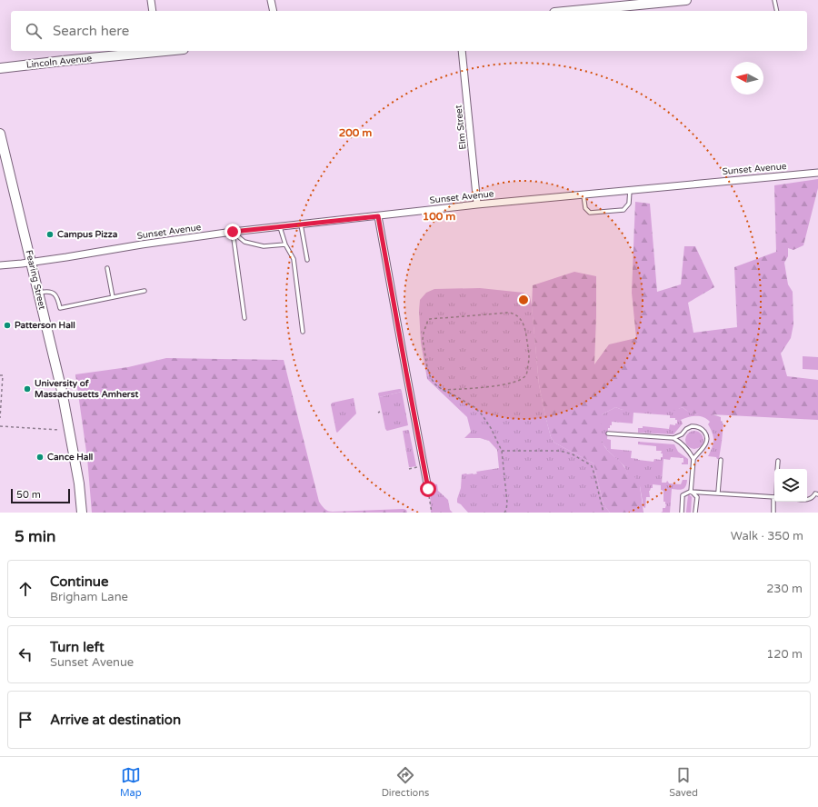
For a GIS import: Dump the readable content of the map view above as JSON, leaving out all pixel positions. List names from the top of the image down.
{
  "streets": {
    "street": [
      "Lincoln Avenue",
      "Elm Street",
      "Sunset Avenue",
      "Fearing Street"
    ]
  },
  "crossings": [
    ["Elm Street", "Sunset Avenue"],
    ["Sunset Avenue", "Fearing Street"]
  ],
  "places": [
    "Campus Pizza",
    "Patterson Hall",
    "University of Massachusetts Amherst",
    "Cance Hall"
  ],
  "scale_bar": "50 m",
  "north": "left",
  "page": {
    "search": "Search here",
    "scale": "50 m",
    "heading": ["5 min", "Walk · 350 m"],
    "list": [
      ["Continue", "Brigham Lane", "230 m"],
      ["Turn left", "Sunset Avenue", "120 m"],
      "Arrive at destination"
    ],
    "nav": ["Map", "Directions", "Saved"]
  },
  "rings": ["200 m", "100 m"]
}
